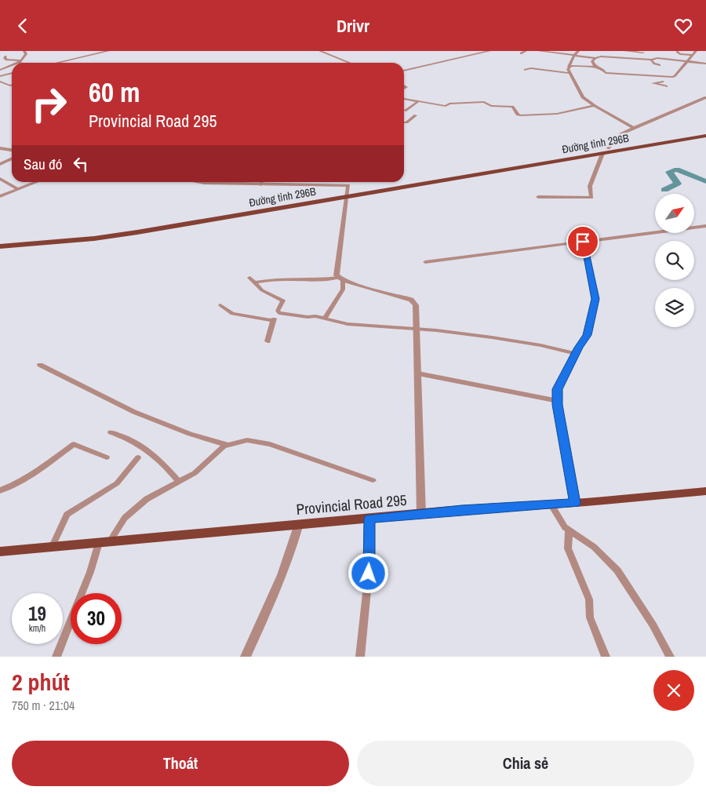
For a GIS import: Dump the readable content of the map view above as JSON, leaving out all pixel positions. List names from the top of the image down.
{
  "streets": {
    "main road": ["Đường tỉnh 296B", "Provincial Road 295"]
  },
  "north": "top right",
  "page": {
    "header": "Drivr",
    "turn": ["60 m", "Provincial Road 295"],
    "then": "Sau đó",
    "speed": "19 km/h",
    "limit": "30",
    "heading": ["2 phút", "750 m · 21:04"],
    "buttons": ["Thoát", "Chia sẻ"]
  }
}
